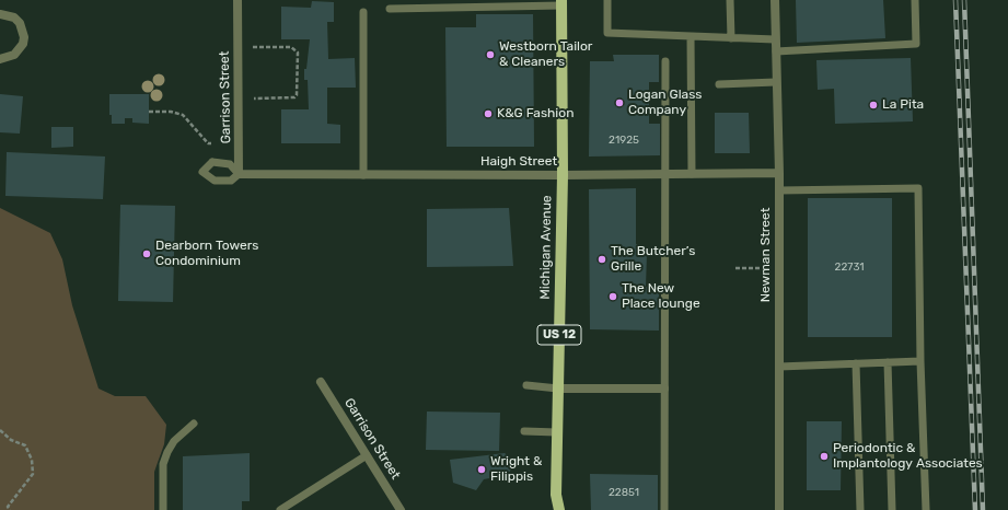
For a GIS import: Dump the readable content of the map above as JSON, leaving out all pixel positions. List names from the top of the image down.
{
  "streets": {
    "main road": ["Michigan Avenue", "US 12"],
    "street": ["Garrison Street", "Haigh Street", "Newman Street"]
  },
  "crossings": [
    ["Garrison Street", "Haigh Street"],
    ["Haigh Street", "Michigan Avenue"],
    ["Haigh Street", "Newman Street"]
  ],
  "places": [
    "Westborn Tailor & Cleaners",
    "Logan Glass Company",
    "La Pita",
    "K&G Fashion",
    "Dearborn Towers Condominium",
    "The Butcher’s Grille",
    "The New Place lounge",
    "Periodontic & Implantology Associates",
    "Wright & Filippis"
  ],
  "house_numbers": ["21925", "22731", "22851"]
}
